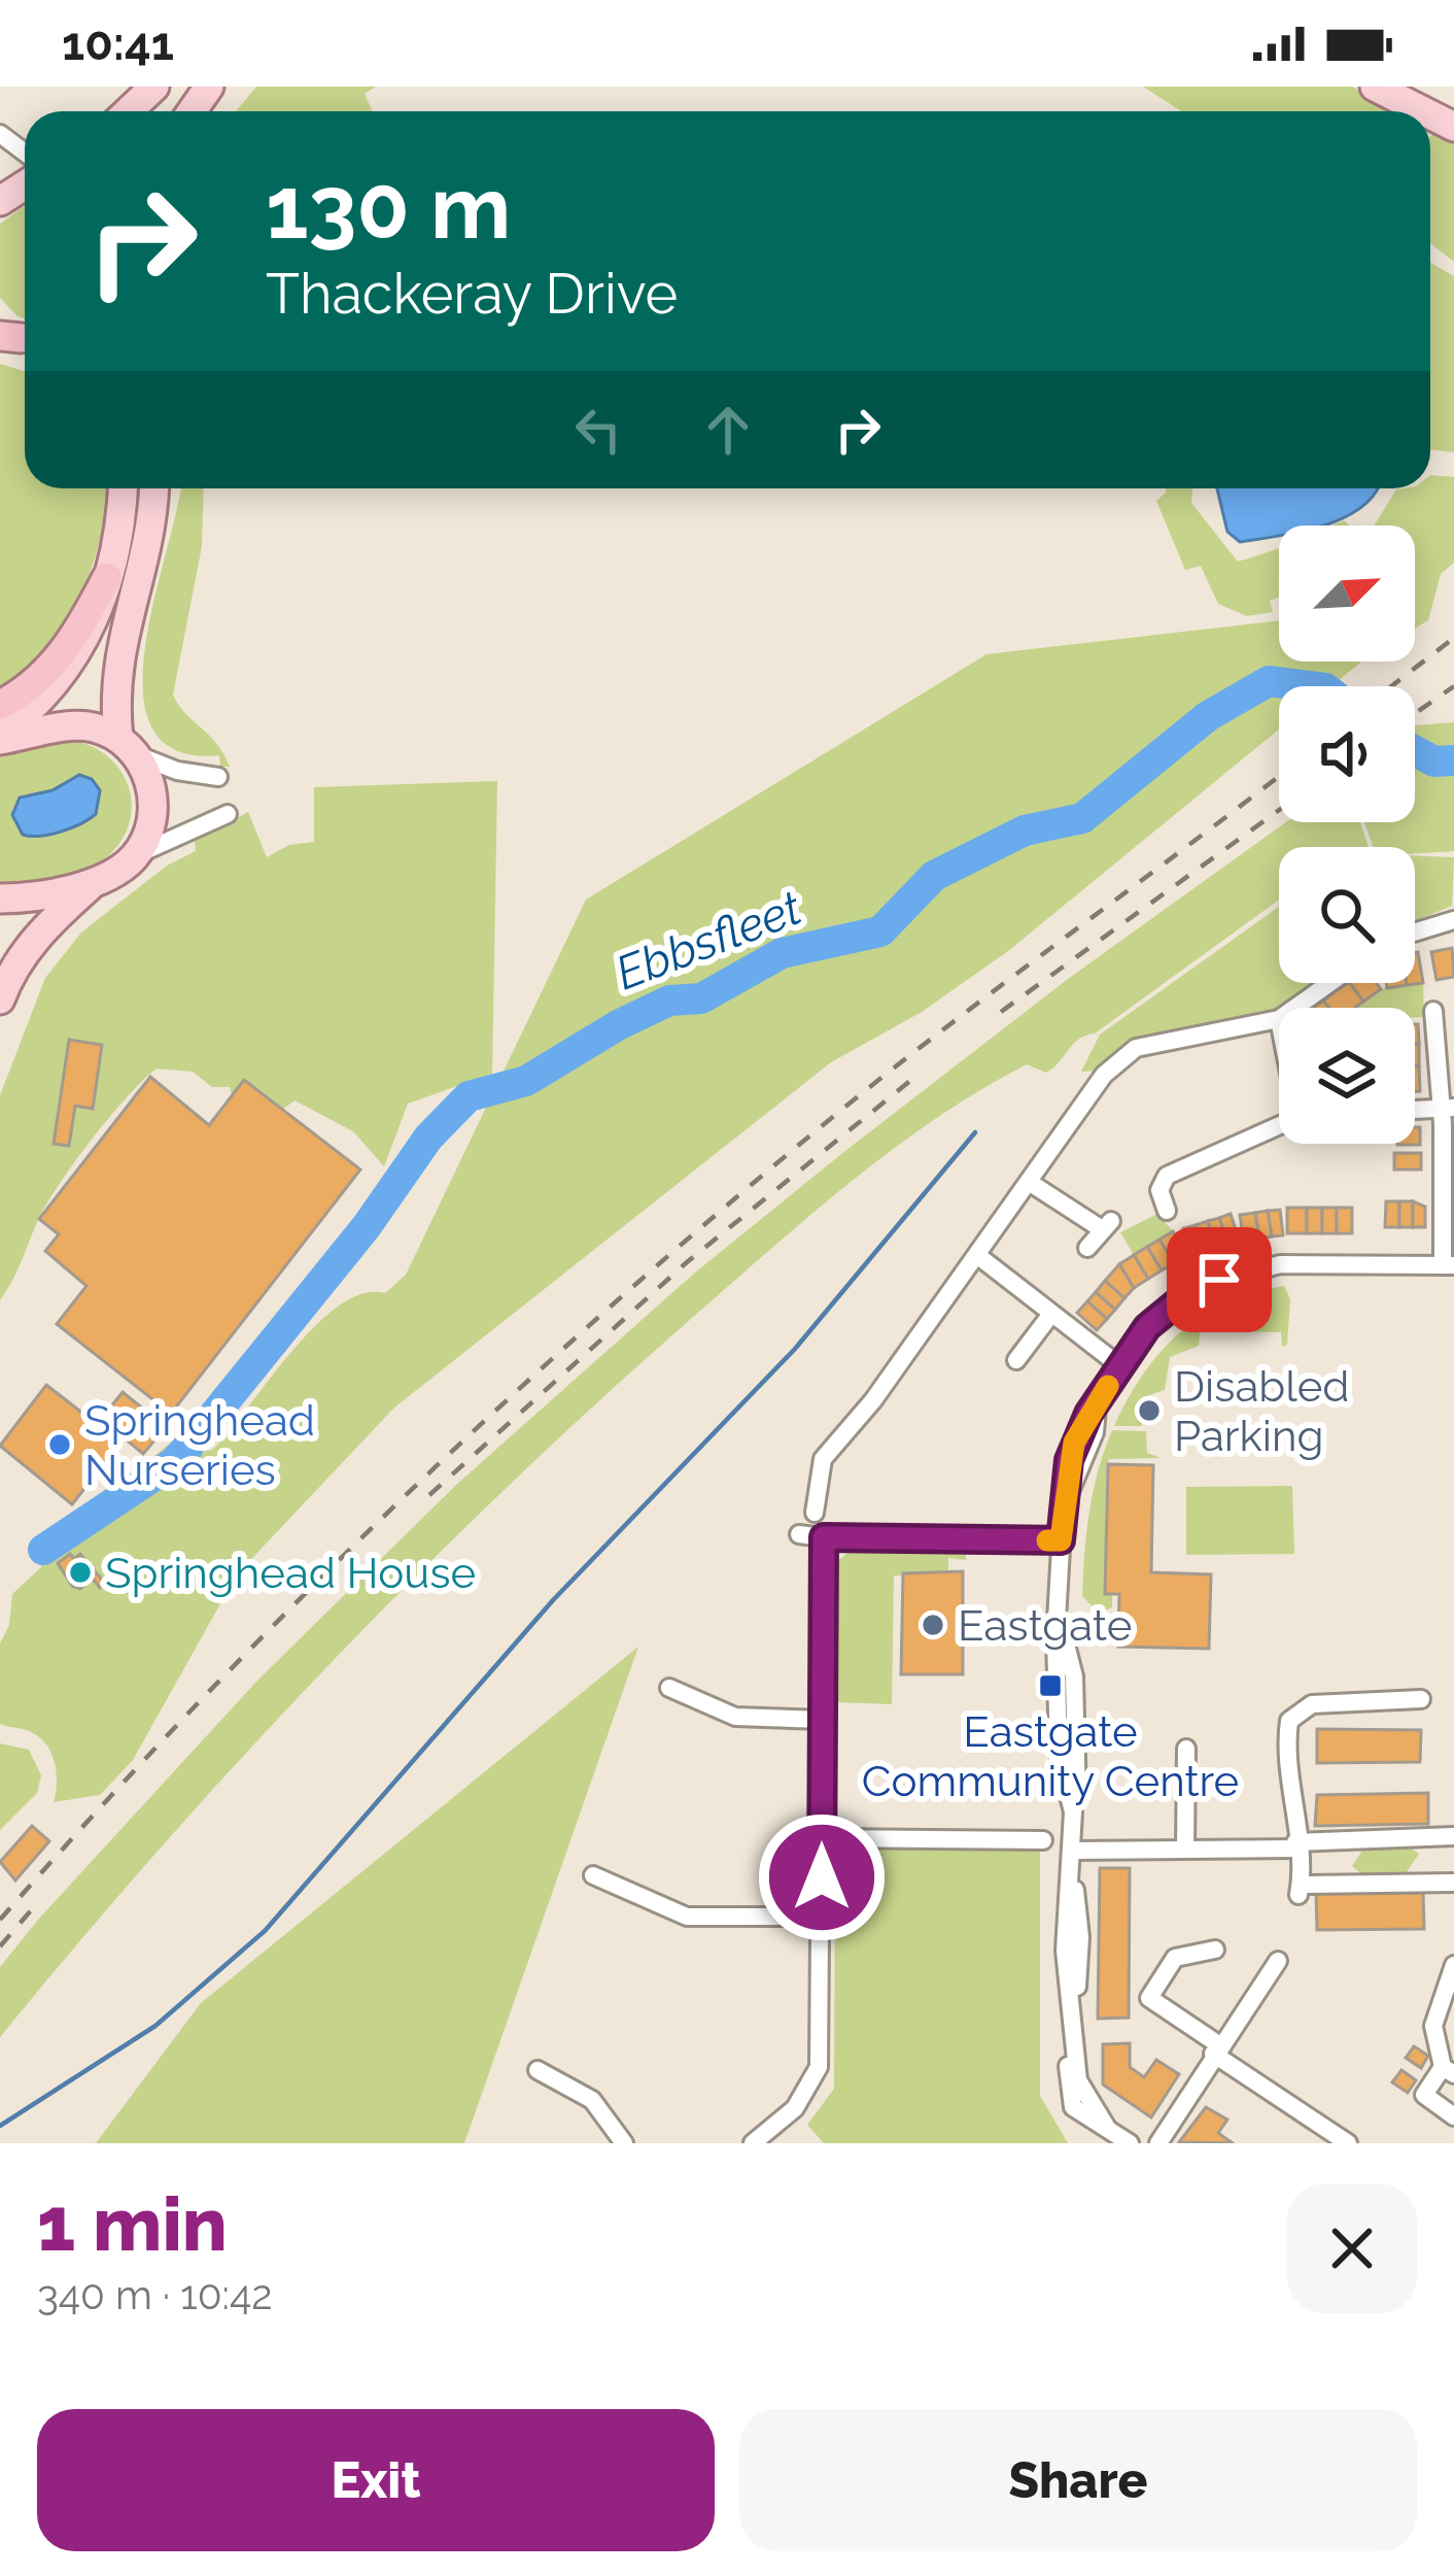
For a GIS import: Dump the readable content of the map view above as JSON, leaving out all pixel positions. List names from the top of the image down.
{
  "water": ["Ebbsfleet"],
  "places": {
    "other": [
      "Disabled Parking",
      "Springhead Nurseries",
      "Springhead House",
      "Eastgate"
    ],
    "transit": ["Eastgate Community Centre"]
  },
  "north": "top right",
  "page": {
    "status": "10:41",
    "turn": ["130 m", "Thackeray Drive"],
    "heading": ["1 min", "340 m · 10:42"],
    "buttons": ["Exit", "Share"]
  }
}
